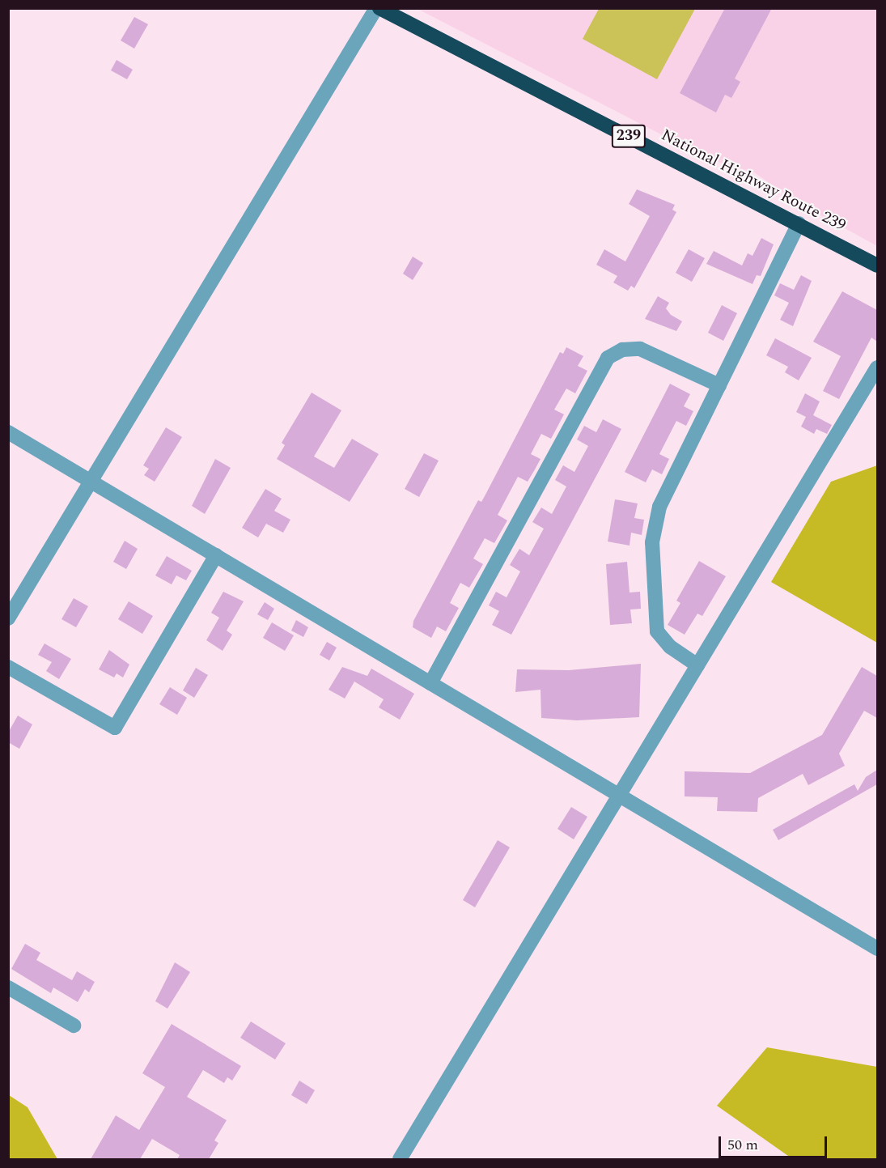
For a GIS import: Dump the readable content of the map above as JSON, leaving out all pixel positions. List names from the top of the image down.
{
  "streets": {
    "highway": ["239", "National Highway Route 239"]
  },
  "scale_bar": "50 m"
}
